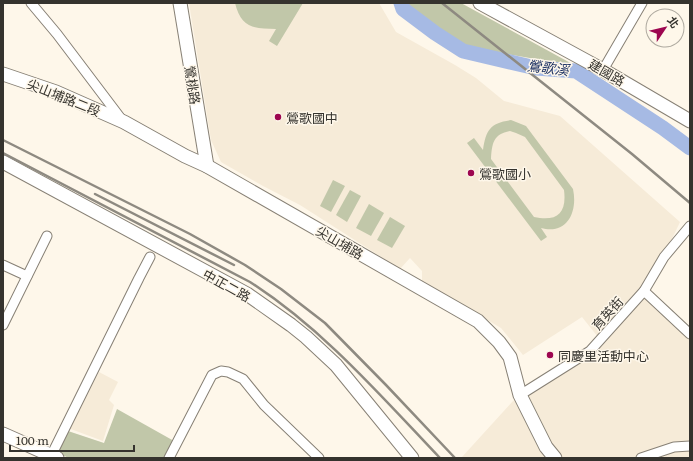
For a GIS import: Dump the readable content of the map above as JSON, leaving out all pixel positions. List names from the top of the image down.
{
  "streets": {
    "main road": [
      "建國路",
      "鶯桃路",
      "尖山埔路二段",
      "尖山埔路",
      "中正二路"
    ],
    "street": ["育英街"]
  },
  "crossings": [
    ["鶯桃路", "尖山埔路"],
    ["尖山埔路二段", "尖山埔路"],
    ["尖山埔路", "育英街"]
  ],
  "water": ["鶯歌溪"],
  "places": ["鶯歌國中", "鶯歌國小", "同慶里活動中心"],
  "scale_bar": "100 m",
  "north": "top right"
}
